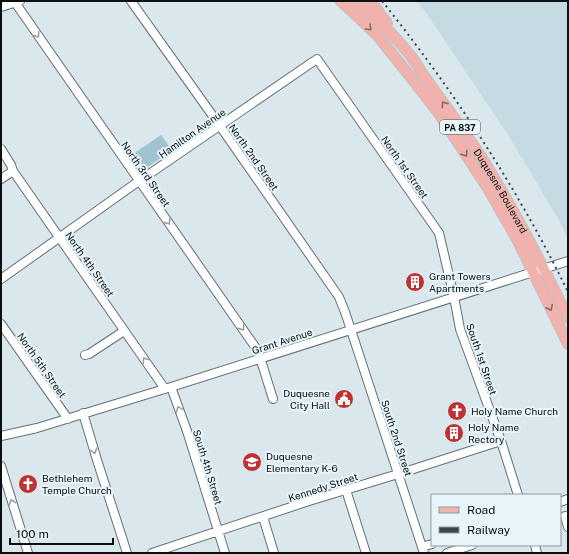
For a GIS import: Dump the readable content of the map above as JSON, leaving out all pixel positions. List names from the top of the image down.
{
  "streets": {
    "main road": ["PA 837", "Duquesne Boulevard"],
    "street": [
      "Hamilton Avenue",
      "North 2nd Street",
      "North 1st Street",
      "North 3rd Street",
      "North 4th Street",
      "Grant Avenue",
      "South 1st Street",
      "North 5th Street",
      "South 2nd Street",
      "South 4th Street",
      "Kennedy Street"
    ]
  },
  "crossings": [
    ["PA 837", "Duquesne Boulevard"],
    ["PA 837", "Grant Avenue"],
    ["Hamilton Avenue", "North 2nd Street"],
    ["Hamilton Avenue", "North 1st Street"],
    ["Hamilton Avenue", "North 3rd Street"],
    ["Hamilton Avenue", "North 4th Street"],
    ["North 2nd Street", "Grant Avenue"],
    ["North 2nd Street", "South 2nd Street"],
    ["North 1st Street", "Grant Avenue"],
    ["North 1st Street", "South 1st Street"],
    ["North 3rd Street", "Grant Avenue"],
    ["Duquesne Boulevard", "Grant Avenue"],
    ["North 4th Street", "Grant Avenue"],
    ["North 4th Street", "South 4th Street"],
    ["Grant Avenue", "South 1st Street"],
    ["Grant Avenue", "North 5th Street"],
    ["Grant Avenue", "South 2nd Street"],
    ["Grant Avenue", "South 4th Street"],
    ["South 1st Street", "Kennedy Street"],
    ["South 2nd Street", "Kennedy Street"],
    ["South 4th Street", "Kennedy Street"]
  ],
  "one_way": ["North 3rd Street", "South 4th Street"],
  "places": {
    "building": ["Grant Towers Apartments", "Holy Name Rectory"],
    "public building": ["Duquesne City Hall"],
    "church": ["Holy Name Church", "Bethlehem Temple Church"],
    "school or university": ["Duquesne Elementary K-6"]
  },
  "legend": ["Road", "Railway"],
  "scale_bar": "100 m"
}
